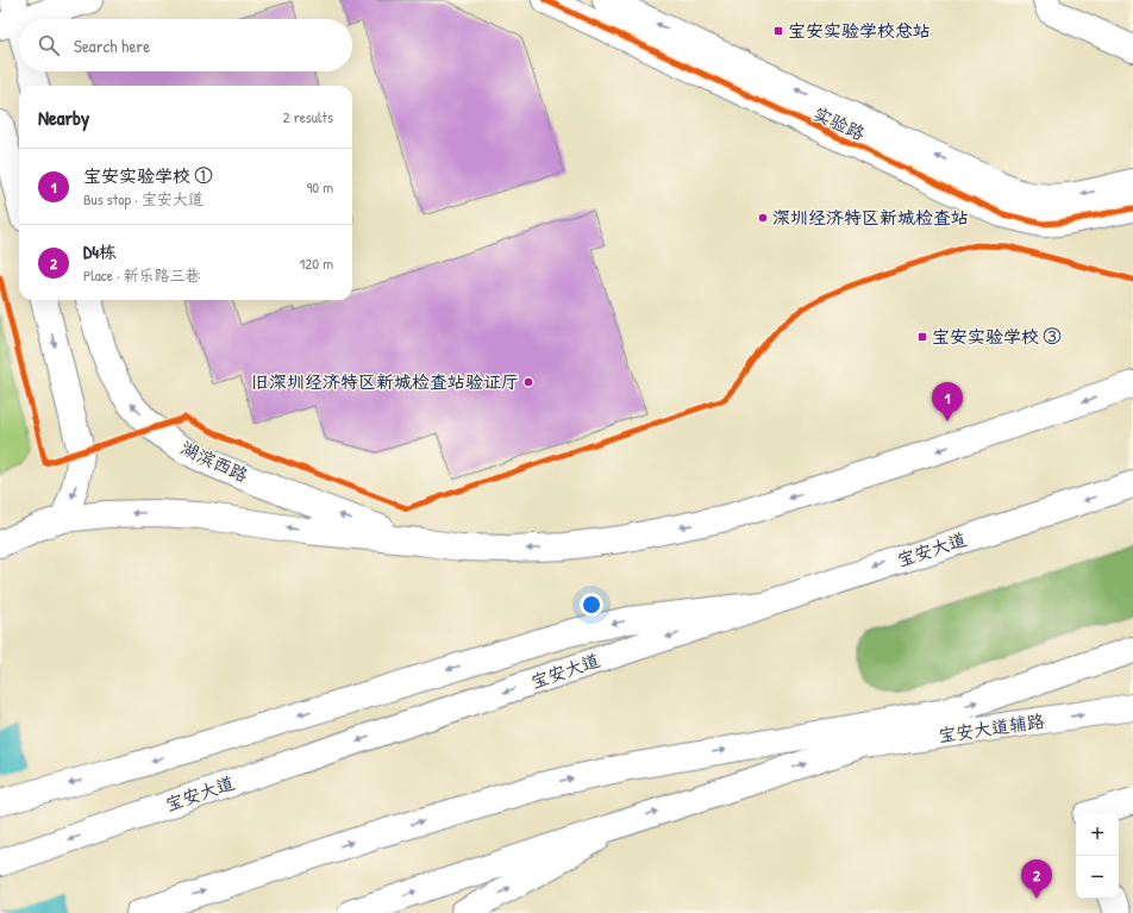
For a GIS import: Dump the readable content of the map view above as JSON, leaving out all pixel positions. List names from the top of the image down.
{
  "streets": {
    "main road": [
      "实验路",
      "湖滨西路",
      "宝安大道",
      "宝安大道辅路"
    ]
  },
  "one_way": ["湖滨西路"],
  "places": {
    "transit": ["宝安实验学校总站", "宝安实验学校 ③"],
    "other": ["深圳经济特区新城检查站", "旧深圳经济特区新城检查站验证厅"]
  },
  "page": {
    "search": "Search here",
    "heading": ["Nearby", "2 results"],
    "list": [
      {
        "mark": "1",
        "name": "宝安实验学校 ①",
        "note": "Bus stop · 宝安大道",
        "value": "90 m"
      },
      {
        "mark": "2",
        "name": "D4栋",
        "note": "Place · 新乐路三巷",
        "value": "120 m"
      }
    ],
    "pins": ["1", "2"],
    "map_buttons": ["+", "−"]
  }
}
